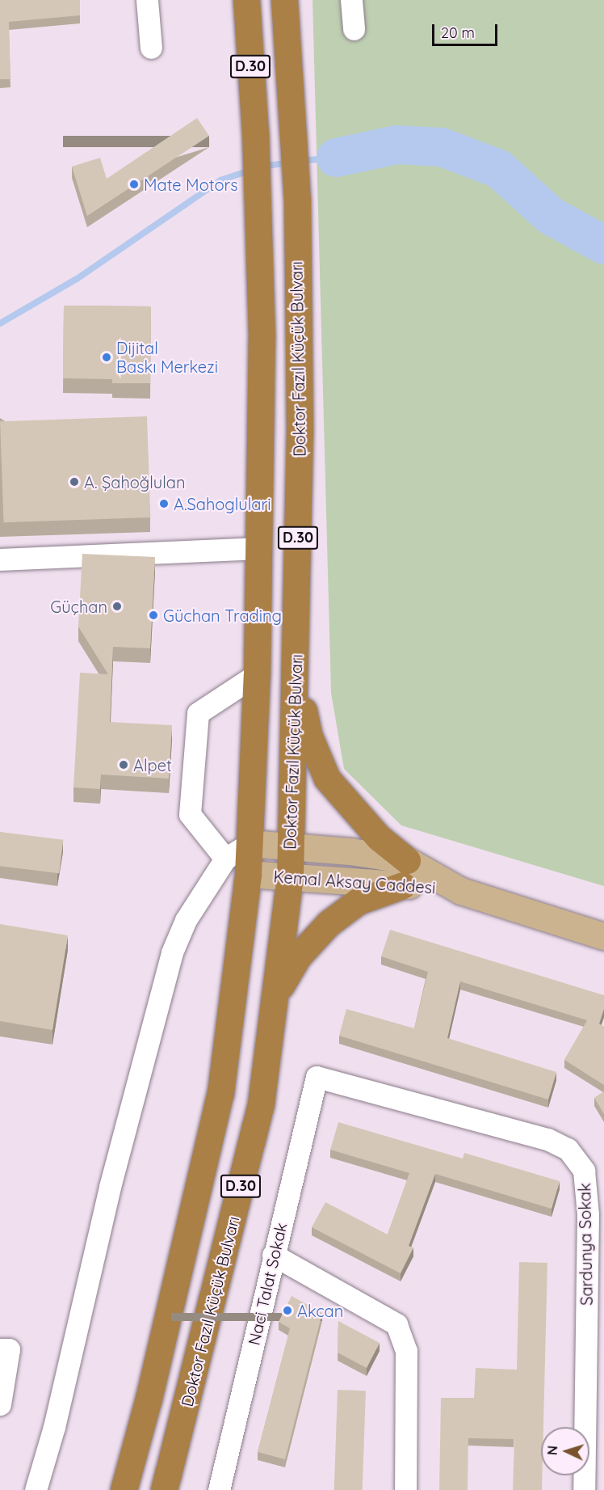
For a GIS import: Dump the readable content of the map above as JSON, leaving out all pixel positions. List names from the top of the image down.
{
  "streets": {
    "highway": ["D.30", "Doktor Fazıl Küçük Bulvarı"],
    "main road": ["Kemal Aksay Caddesi"],
    "street": ["Sardunya Sokak", "Naci Talat Sokak"]
  },
  "crossings": [
    ["D.30", "Kemal Aksay Caddesi"],
    ["Doktor Fazıl Küçük Bulvarı", "Kemal Aksay Caddesi"],
    ["Sardunya Sokak", "Naci Talat Sokak"]
  ],
  "places": [
    "Mate Motors",
    "Dijital Baskı Merkezi",
    "A. Şahoğlulan",
    "A.Sahoglulari",
    "Güçhan",
    "Güchan Trading",
    "Alpet",
    "Akcan"
  ],
  "scale_bar": "20 m",
  "north": "left"
}
